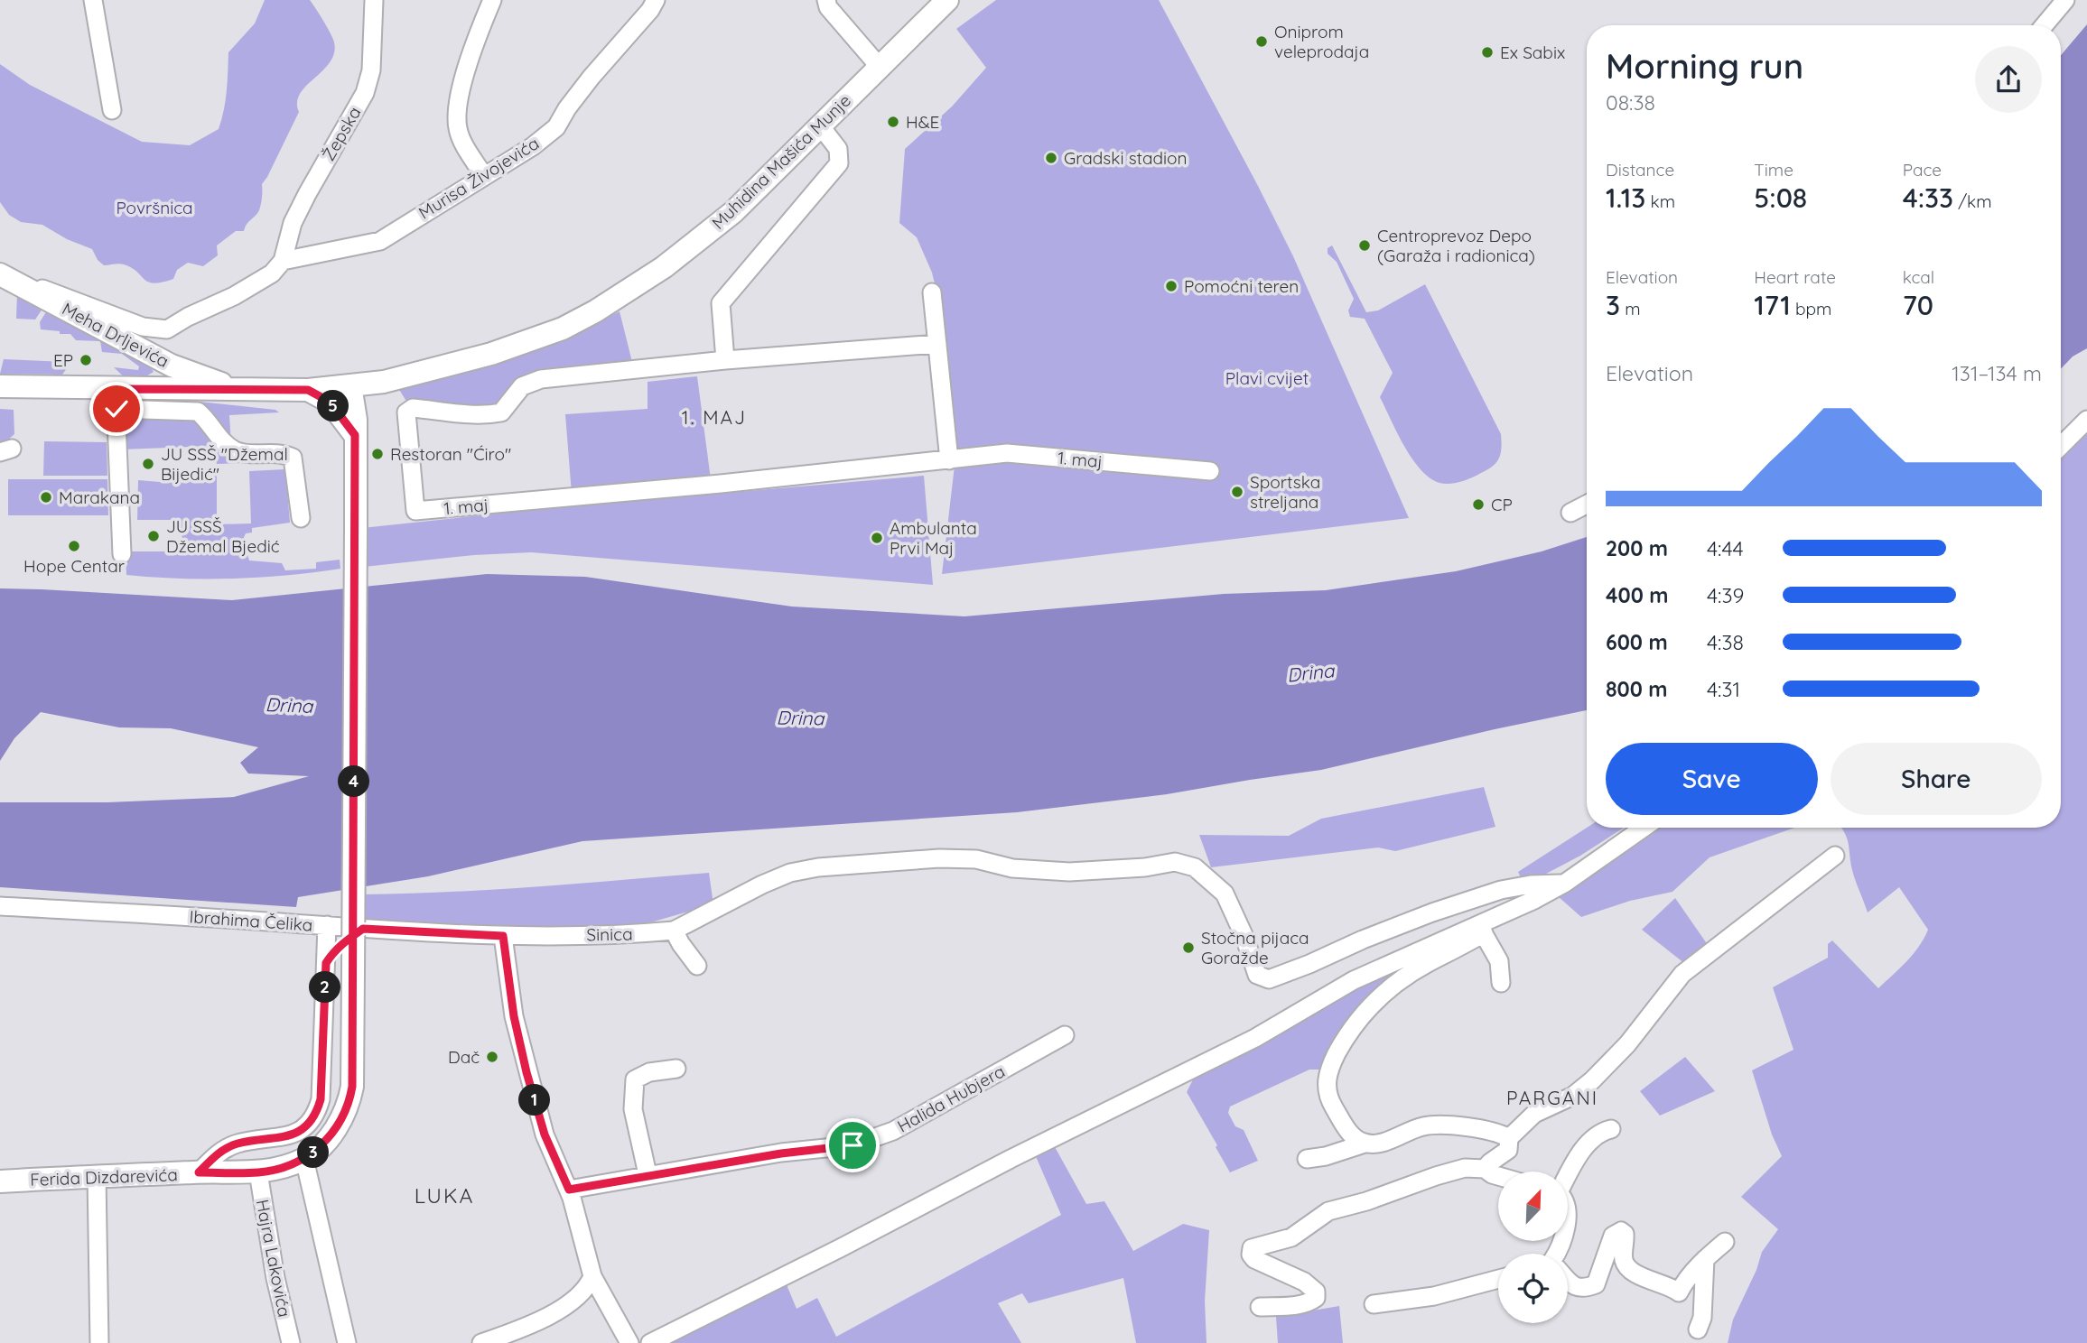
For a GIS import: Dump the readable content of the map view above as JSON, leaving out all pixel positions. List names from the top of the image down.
{
  "streets": {
    "main road": ["Muhidina Mašića Munje", "Meha Drljevića", "Ferida Dizdarevića"],
    "street": [
      "Žepska",
      "Murisa Živojevića",
      "1. maj",
      "Ibrahima Čelika",
      "Sinica",
      "Halida Hubjera",
      "Hajra Lakovića"
    ]
  },
  "crossings": [
    ["Žepska", "Murisa Živojevića"],
    ["Žepska", "Meha Drljevića"],
    ["Muhidina Mašića Munje", "Meha Drljevića"],
    ["Muhidina Mašića Munje", "Ferida Dizdarevića"],
    ["Murisa Živojevića", "Meha Drljevića"],
    ["Ibrahima Čelika", "Sinica"],
    ["Ferida Dizdarevića", "Hajra Lakovića"]
  ],
  "districts": ["1. MAJ", "PARGANI", "LUKA"],
  "water": ["Drina"],
  "parks": ["Površnica", "Plavi cvijet"],
  "places": [
    "Oniprom veleprodaja",
    "Ex Sabix",
    "H&E",
    "Gradski stadion",
    "Centroprevoz Depo (Garaža i radionica)",
    "Pomoćni teren",
    "EP",
    "Restoran \"Ćiro\"",
    "JU SSŠ \"Džemal Bijedić\"",
    "Sportska streljana",
    "Marakana",
    "CP",
    "JU SSŠ Džemal Bjedić",
    "Ambulanta Prvi Maj",
    "Hope Centar",
    "Stočna pijaca Goražde",
    "Dač"
  ],
  "north": "top right",
  "page": {
    "heading": ["Morning run", "08:38"],
    "stats": [
      ["Distance", "1.13 km"],
      ["Time", "5:08"],
      ["Pace", "4:33 /km"],
      ["Elevation", "3 m"],
      ["Heart rate", "171 bpm"],
      ["kcal", "70"]
    ],
    "chart": ["Elevation", "131–134 m"],
    "pins": [
      "5",
      "4",
      "2",
      "1",
      "3"
    ],
    "list": [
      {
        "name": "200 m",
        "note": "4:44"
      },
      {
        "name": "400 m",
        "note": "4:39"
      },
      {
        "name": "600 m",
        "note": "4:38"
      },
      {
        "name": "800 m",
        "note": "4:31"
      }
    ],
    "buttons": ["Save", "Share"]
  }
}
